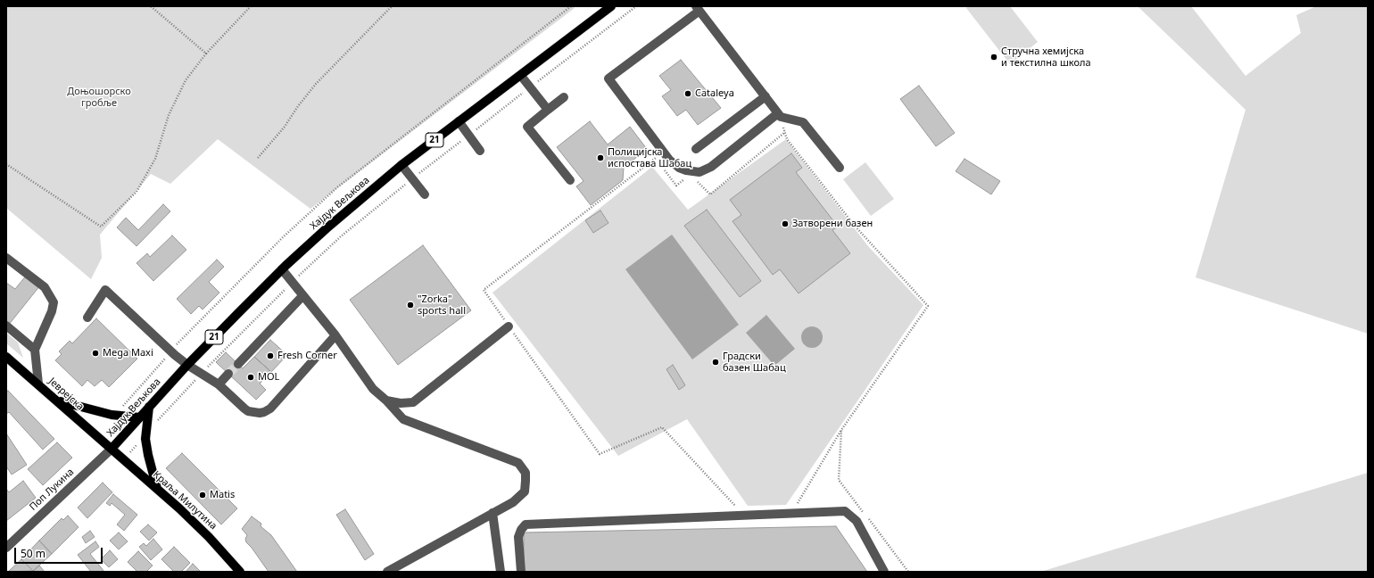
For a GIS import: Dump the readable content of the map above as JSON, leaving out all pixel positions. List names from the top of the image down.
{
  "streets": {
    "main road": [
      "21",
      "Хајдук Вељкова",
      "Јеврејска",
      "Краља Милутина"
    ],
    "street": ["Поп Лукина"]
  },
  "crossings": [
    ["Хајдук Вељкова", "Јеврејска"],
    ["Хајдук Вељкова", "Поп Лукина"],
    ["Хајдук Вељкова", "Краља Милутина"],
    ["Јеврејска", "Поп Лукина"],
    ["Јеврејска", "Краља Милутина"],
    ["Поп Лукина", "Краља Милутина"]
  ],
  "parks": ["Доњошорско гробље"],
  "places": [
    "Стручна хемијска и текстилна школа",
    "Cataleya",
    "Полицијска испостава Шабац",
    "Затворени базен",
    "\"Zorka\" sports hall",
    "Mega Maxi",
    "Fresh Corner",
    "Градски базен Шабац",
    "MOL",
    "Matis"
  ],
  "scale_bar": "50 m"
}
